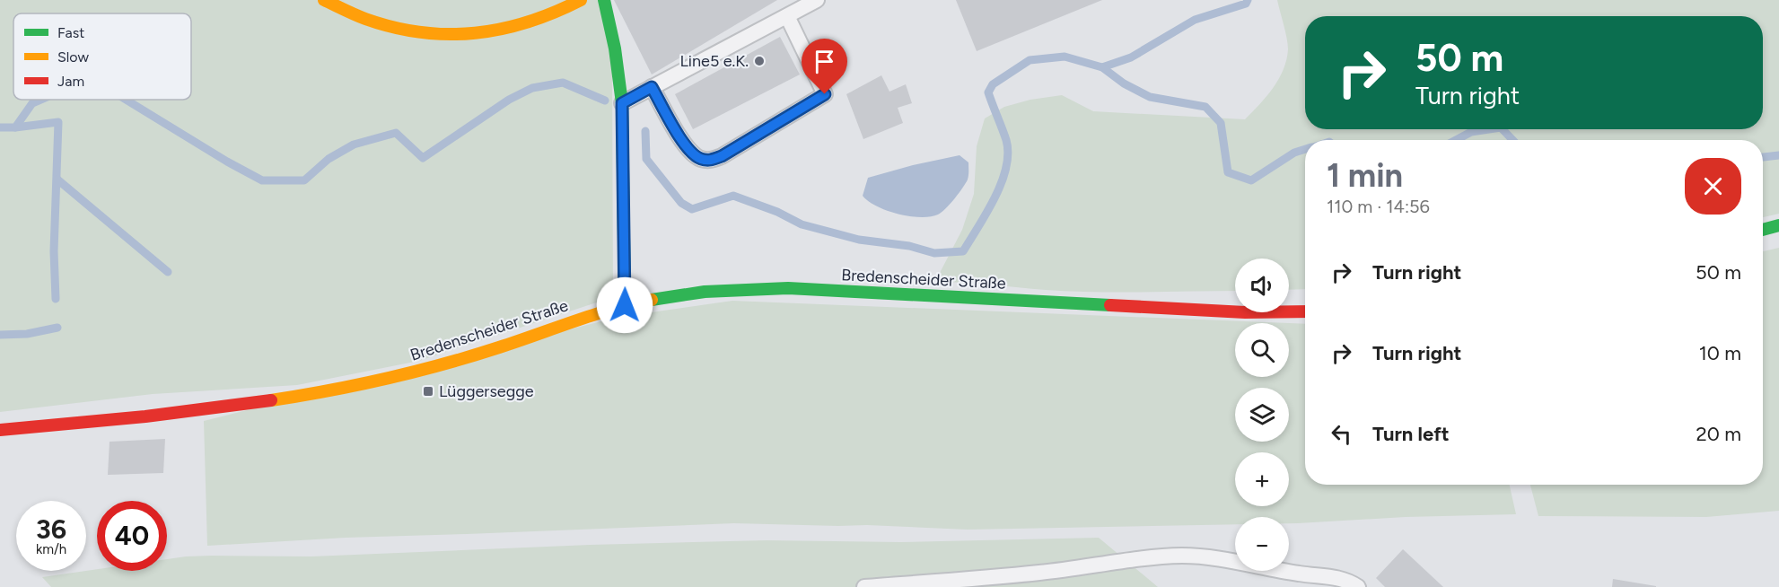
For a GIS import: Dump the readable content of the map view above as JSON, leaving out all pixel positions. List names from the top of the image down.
{
  "streets": {
    "main road": ["Bredenscheider Straße"]
  },
  "places": {
    "other": ["Line5 e.K."],
    "transit": ["Lüggersegge"]
  },
  "legend": ["Fast", "Slow", "Jam"],
  "page": {
    "turn": ["50 m", "Turn right"],
    "heading": ["1 min", "110 m · 14:56"],
    "list": [
      {
        "name": "Turn right",
        "value": "50 m"
      },
      {
        "name": "Turn right",
        "value": "10 m"
      },
      {
        "name": "Turn left",
        "value": "20 m"
      }
    ],
    "map_buttons": ["+", "−"],
    "speed": "36 km/h",
    "limit": "40"
  }
}
